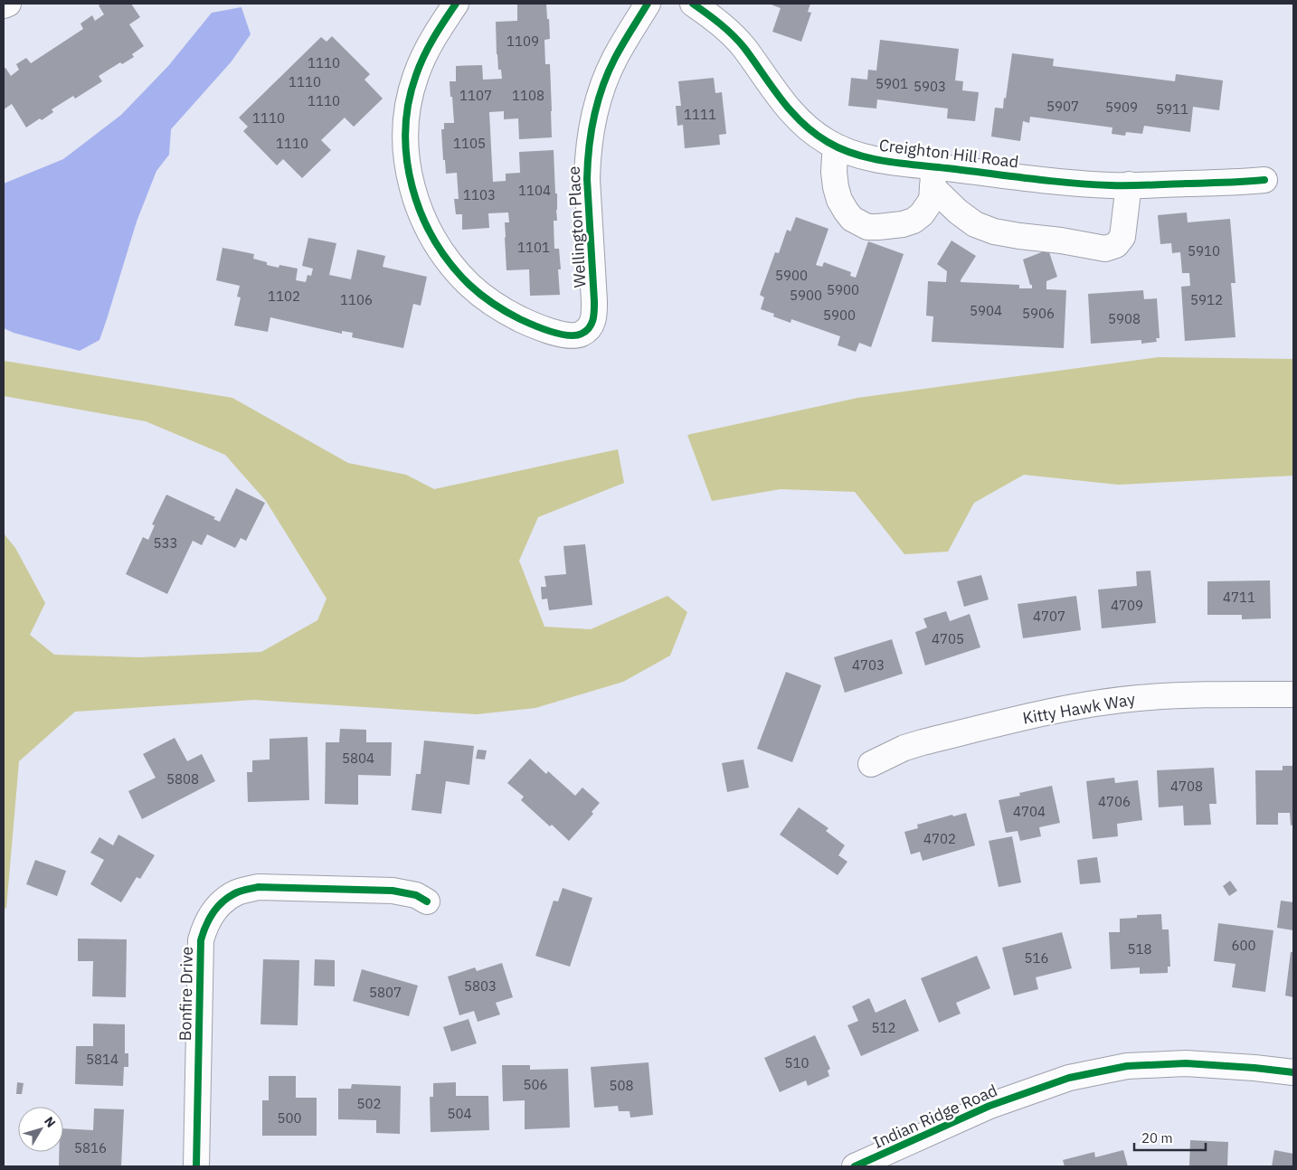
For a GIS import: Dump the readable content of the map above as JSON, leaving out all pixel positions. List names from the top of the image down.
{
  "streets": {
    "street": [
      "Creighton Hill Road",
      "Wellington Place",
      "Kitty Hawk Way",
      "Bonfire Drive",
      "Indian Ridge Road"
    ]
  },
  "house_numbers": [
    "1109",
    "1110",
    "1110",
    "5901",
    "5903",
    "1107",
    "1108",
    "1110",
    "5907",
    "5909",
    "5911",
    "1111",
    "1110",
    "1110",
    "1105",
    "1104",
    "1103",
    "1101",
    "5910",
    "5900",
    "5900",
    "5900",
    "1102",
    "1106",
    "5912",
    "5904",
    "5906",
    "5900",
    "5908",
    "533",
    "4711",
    "4709",
    "4707",
    "4705",
    "4703",
    "5804",
    "5808",
    "4708",
    "4706",
    "4704",
    "4702",
    "600",
    "518",
    "516",
    "5803",
    "5807",
    "512",
    "5814",
    "510",
    "506",
    "508",
    "502",
    "504",
    "500",
    "5816"
  ],
  "scale_bar": "20 m",
  "north": "top right"
}
